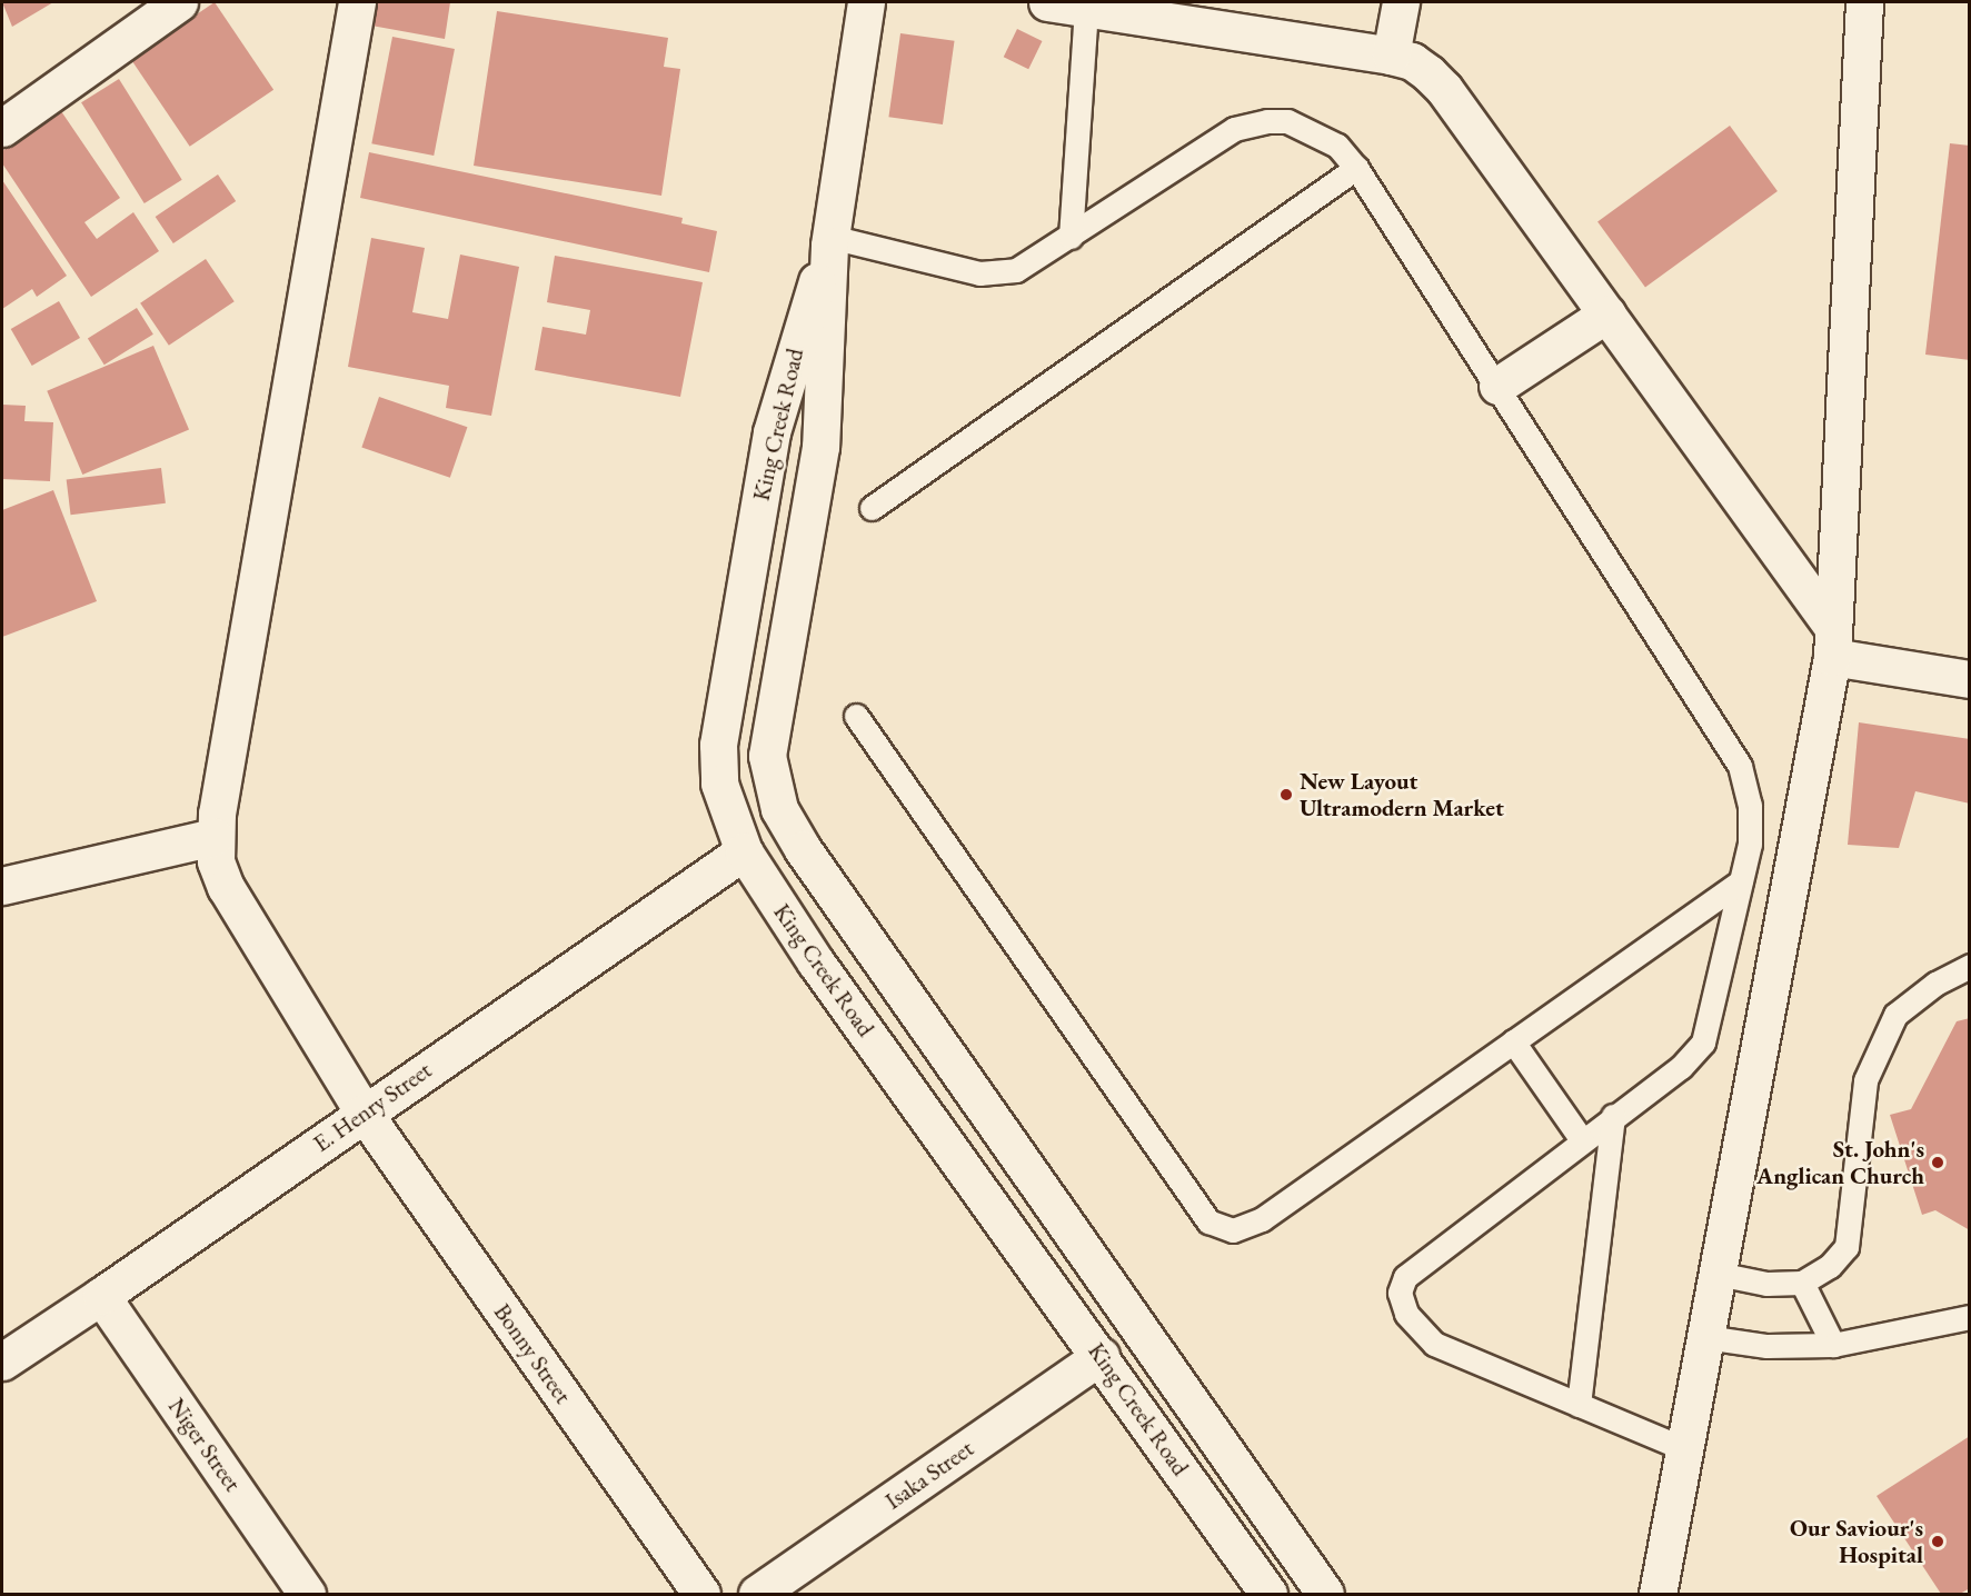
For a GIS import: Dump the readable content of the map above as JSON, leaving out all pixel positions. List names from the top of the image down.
{
  "streets": {
    "street": [
      "King Creek Road",
      "E. Henry Street",
      "Bonny Street",
      "Niger Street",
      "Isaka Street"
    ]
  },
  "crossings": [
    ["King Creek Road", "E. Henry Street"],
    ["King Creek Road", "Isaka Street"],
    ["E. Henry Street", "Bonny Street"],
    ["E. Henry Street", "Niger Street"]
  ],
  "places": ["New Layout Ultramodern Market", "St. John's Anglican Church", "Our Saviour's Hospital"]
}
